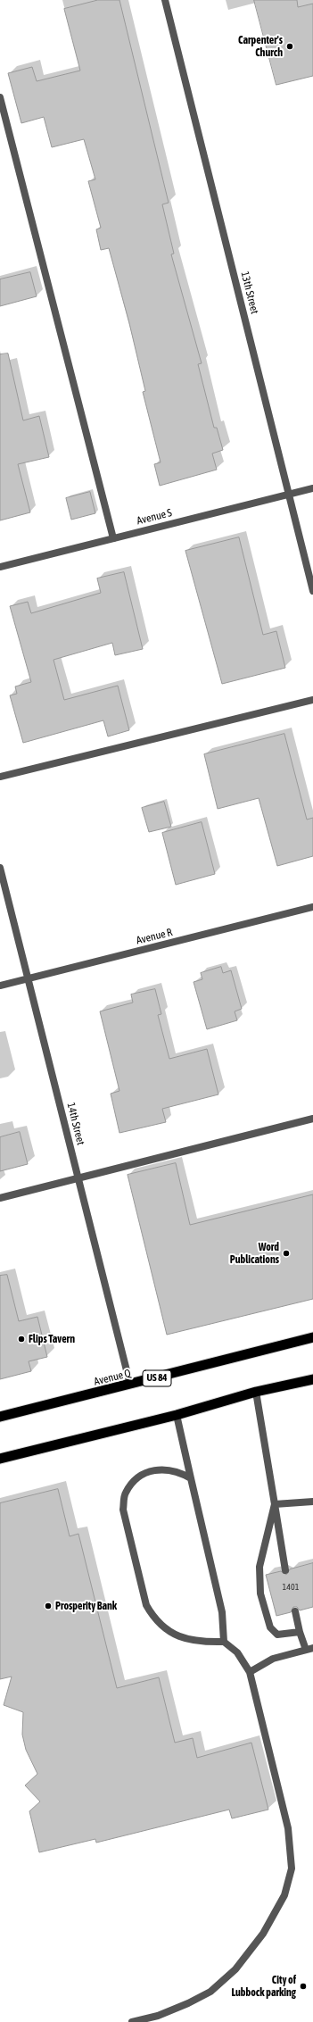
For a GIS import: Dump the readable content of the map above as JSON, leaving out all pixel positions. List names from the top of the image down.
{
  "streets": {
    "highway": ["Avenue Q", "US 84"],
    "street": [
      "13th Street",
      "Avenue S",
      "Avenue R",
      "14th Street"
    ]
  },
  "crossings": [
    ["13th Street", "Avenue S"],
    ["Avenue R", "14th Street"],
    ["14th Street", "Avenue Q"]
  ],
  "places": [
    "Carpenter's Church",
    "Word Publications",
    "Flips Tavern",
    "Prosperity Bank",
    "City of Lubbock parking"
  ],
  "house_numbers": ["1401"]
}
